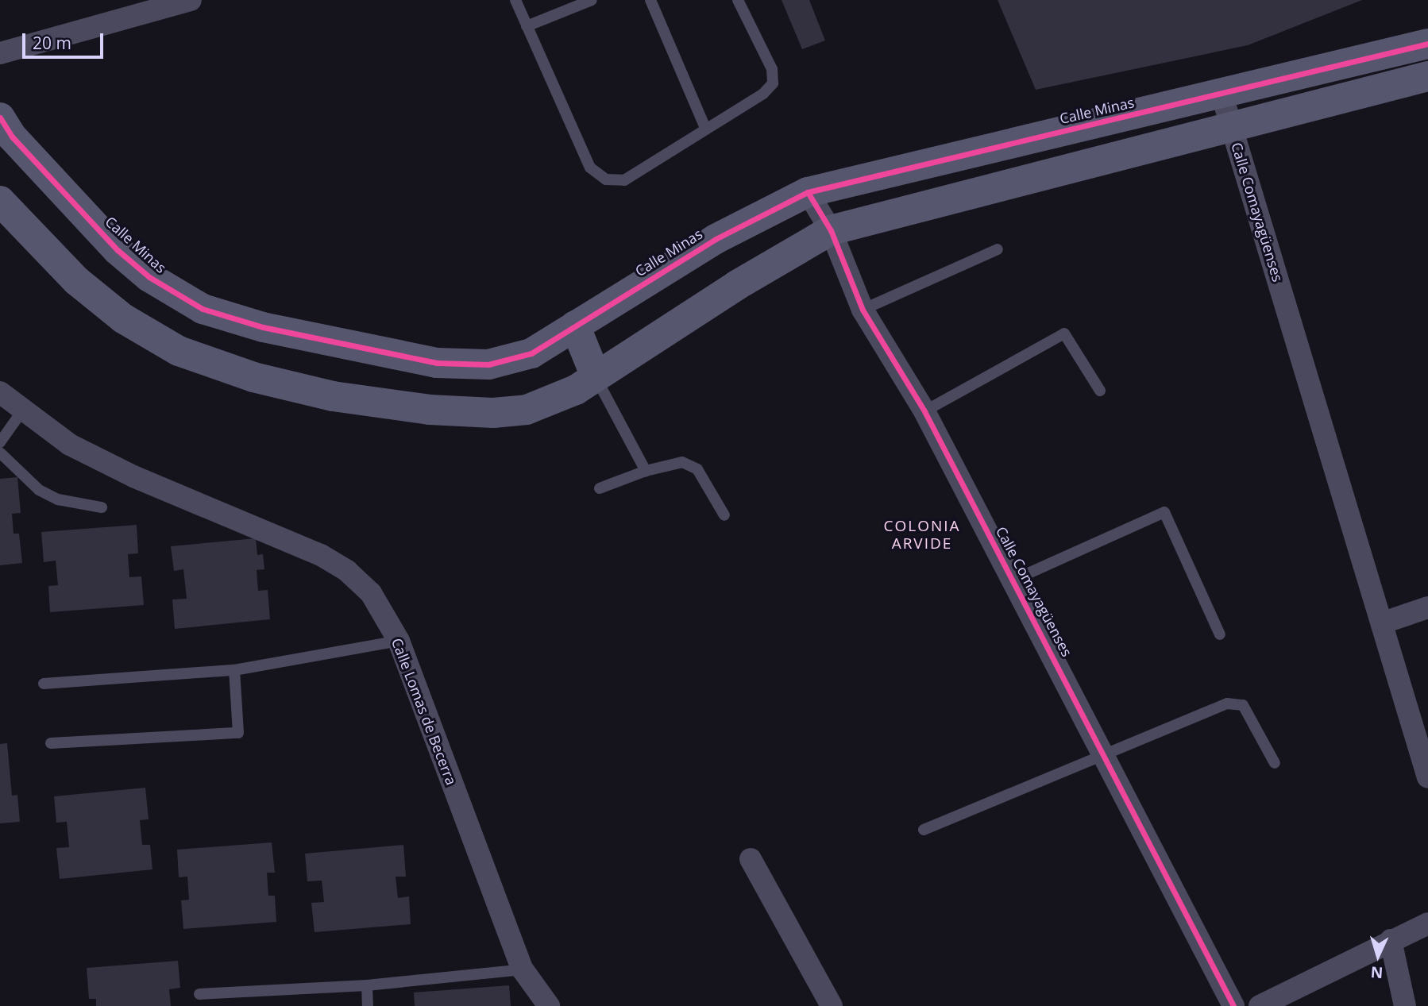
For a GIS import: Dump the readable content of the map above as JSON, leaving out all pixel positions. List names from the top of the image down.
{
  "streets": {
    "street": ["Calle Minas", "Calle Comayagüenses", "Calle Lomas de Becerra"]
  },
  "crossings": [
    ["Calle Minas", "Calle Comayagüenses"]
  ],
  "districts": ["COLONIA ARVIDE"],
  "scale_bar": "20 m",
  "north": "bottom"
}
